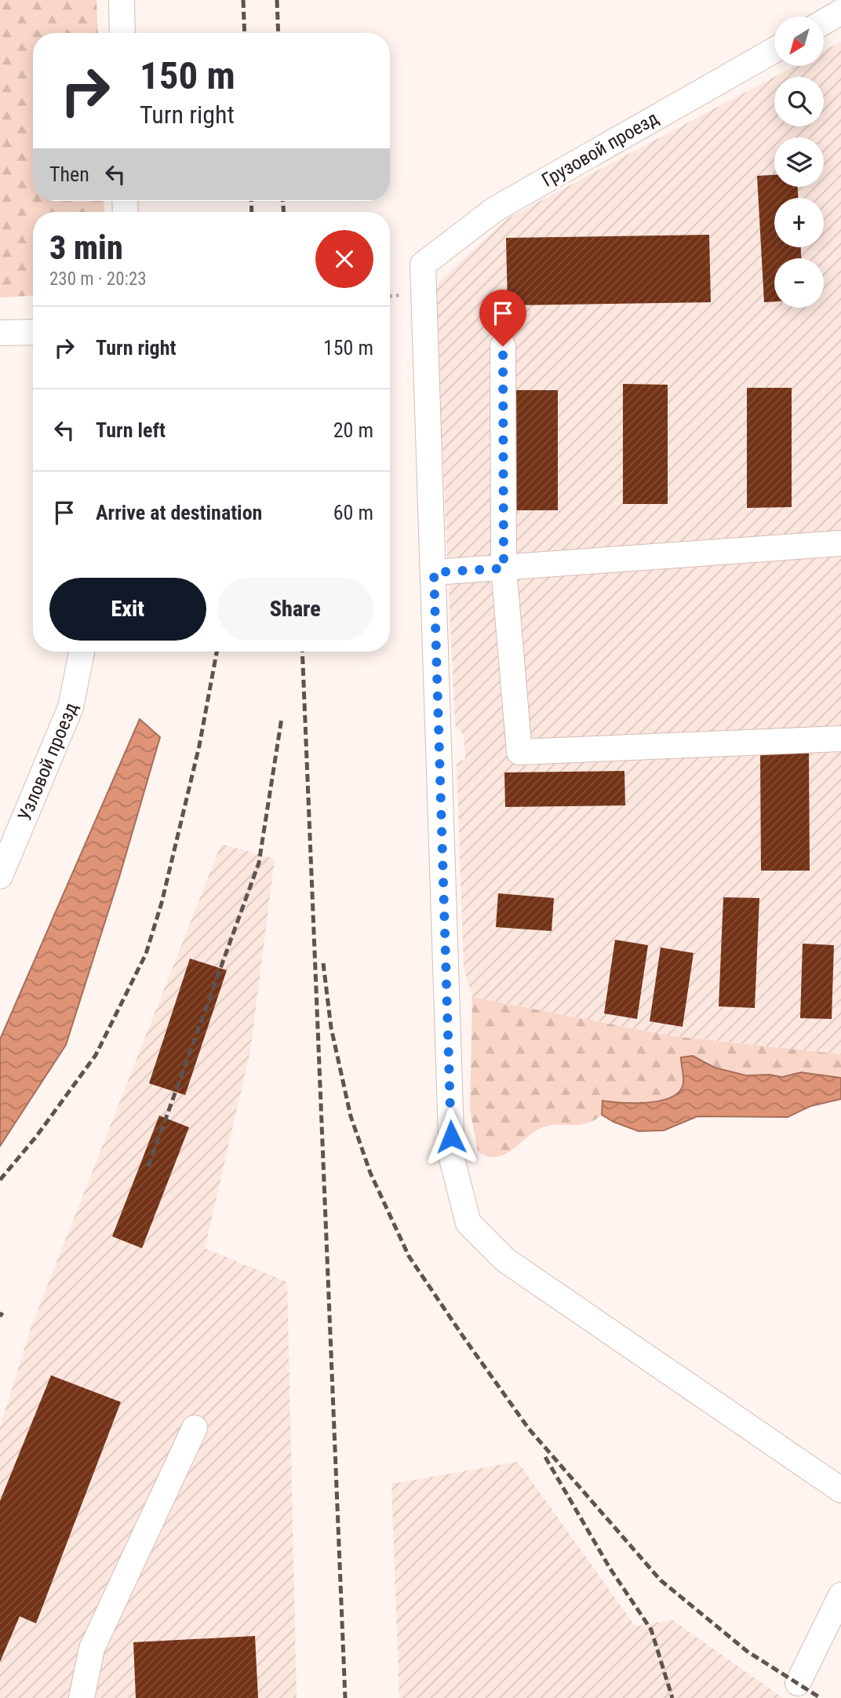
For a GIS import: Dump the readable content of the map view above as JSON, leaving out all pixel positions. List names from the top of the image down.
{
  "streets": {
    "street": ["Грузовой проезд", "Узловой проезд"]
  },
  "north": "bottom left",
  "page": {
    "map_buttons": ["+", "−"],
    "turn": ["150 m", "Turn right"],
    "then": "Then",
    "heading": ["3 min", "230 m · 20:23"],
    "list": [
      {
        "name": "Turn right",
        "value": "150 m"
      },
      {
        "name": "Turn left",
        "value": "20 m"
      },
      {
        "name": "Arrive at destination",
        "value": "60 m"
      }
    ],
    "buttons": ["Exit", "Share"]
  }
}
